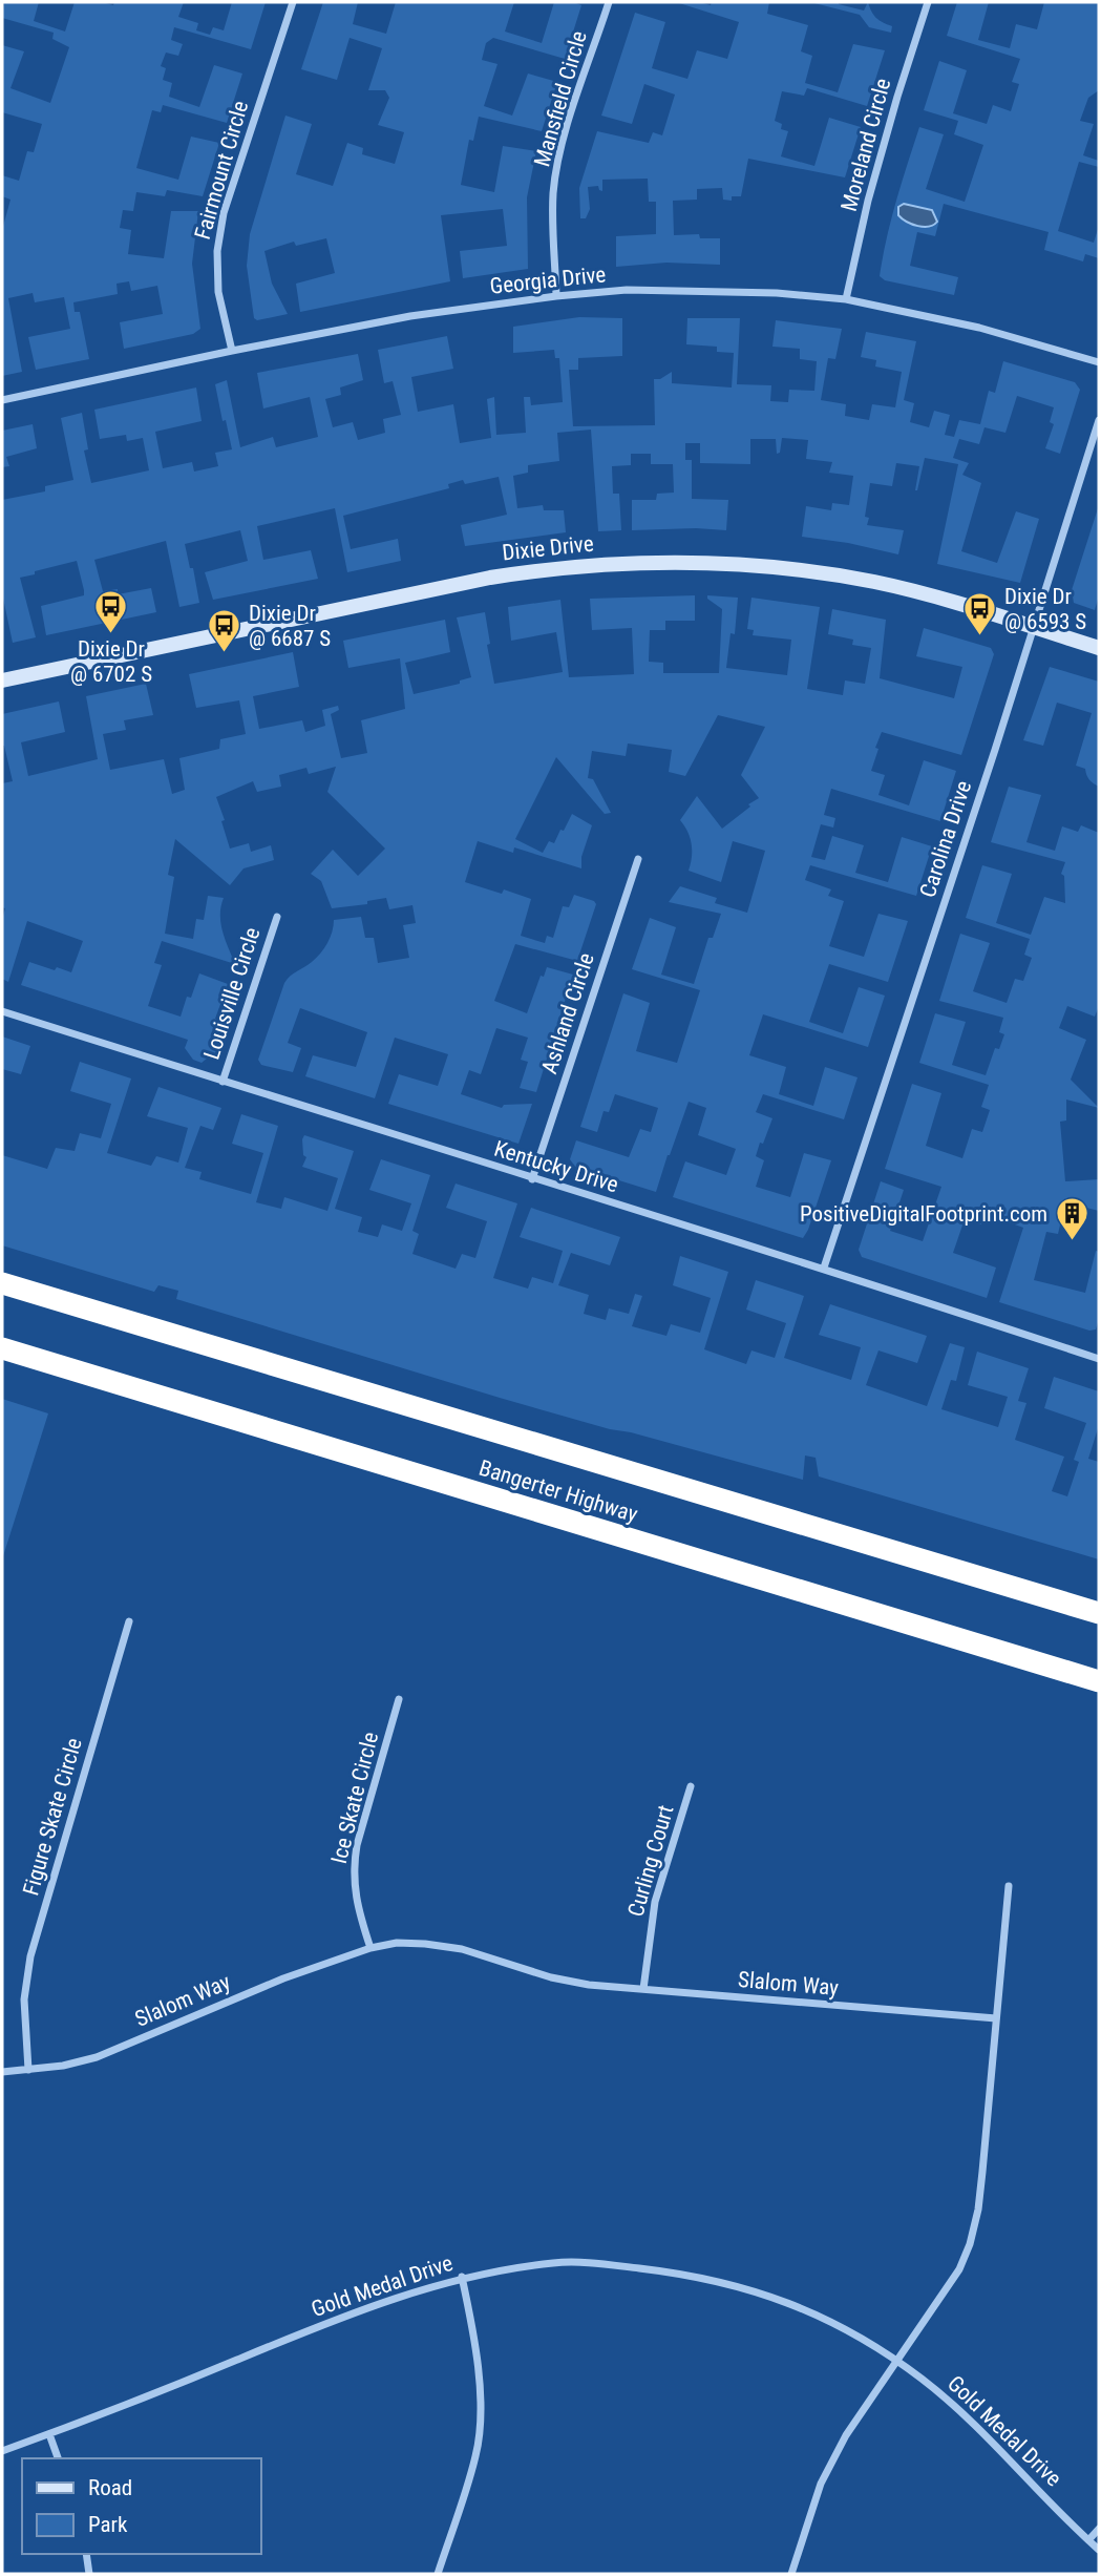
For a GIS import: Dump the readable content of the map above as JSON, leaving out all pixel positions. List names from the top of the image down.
{
  "streets": {
    "highway": ["Bangerter Highway"],
    "street": [
      "Mansfield Circle",
      "Moreland Circle",
      "Fairmount Circle",
      "Georgia Drive",
      "Dixie Drive",
      "Carolina Drive",
      "Louisville Circle",
      "Ashland Circle",
      "Kentucky Drive",
      "Ice Skate Circle",
      "Figure Skate Circle",
      "Curling Court",
      "Slalom Way",
      "Gold Medal Drive"
    ]
  },
  "crossings": [
    ["Mansfield Circle", "Georgia Drive"],
    ["Moreland Circle", "Georgia Drive"],
    ["Fairmount Circle", "Georgia Drive"],
    ["Dixie Drive", "Carolina Drive"],
    ["Carolina Drive", "Kentucky Drive"],
    ["Louisville Circle", "Kentucky Drive"],
    ["Ashland Circle", "Kentucky Drive"],
    ["Ice Skate Circle", "Slalom Way"],
    ["Figure Skate Circle", "Slalom Way"],
    ["Curling Court", "Slalom Way"]
  ],
  "places": {
    "bus stop": ["Dixie Dr @ 6702 S", "Dixie Dr @ 6593 S", "Dixie Dr @ 6687 S"],
    "building": ["PositiveDigitalFootprint.com"]
  },
  "legend": ["Road", "Park"]
}
